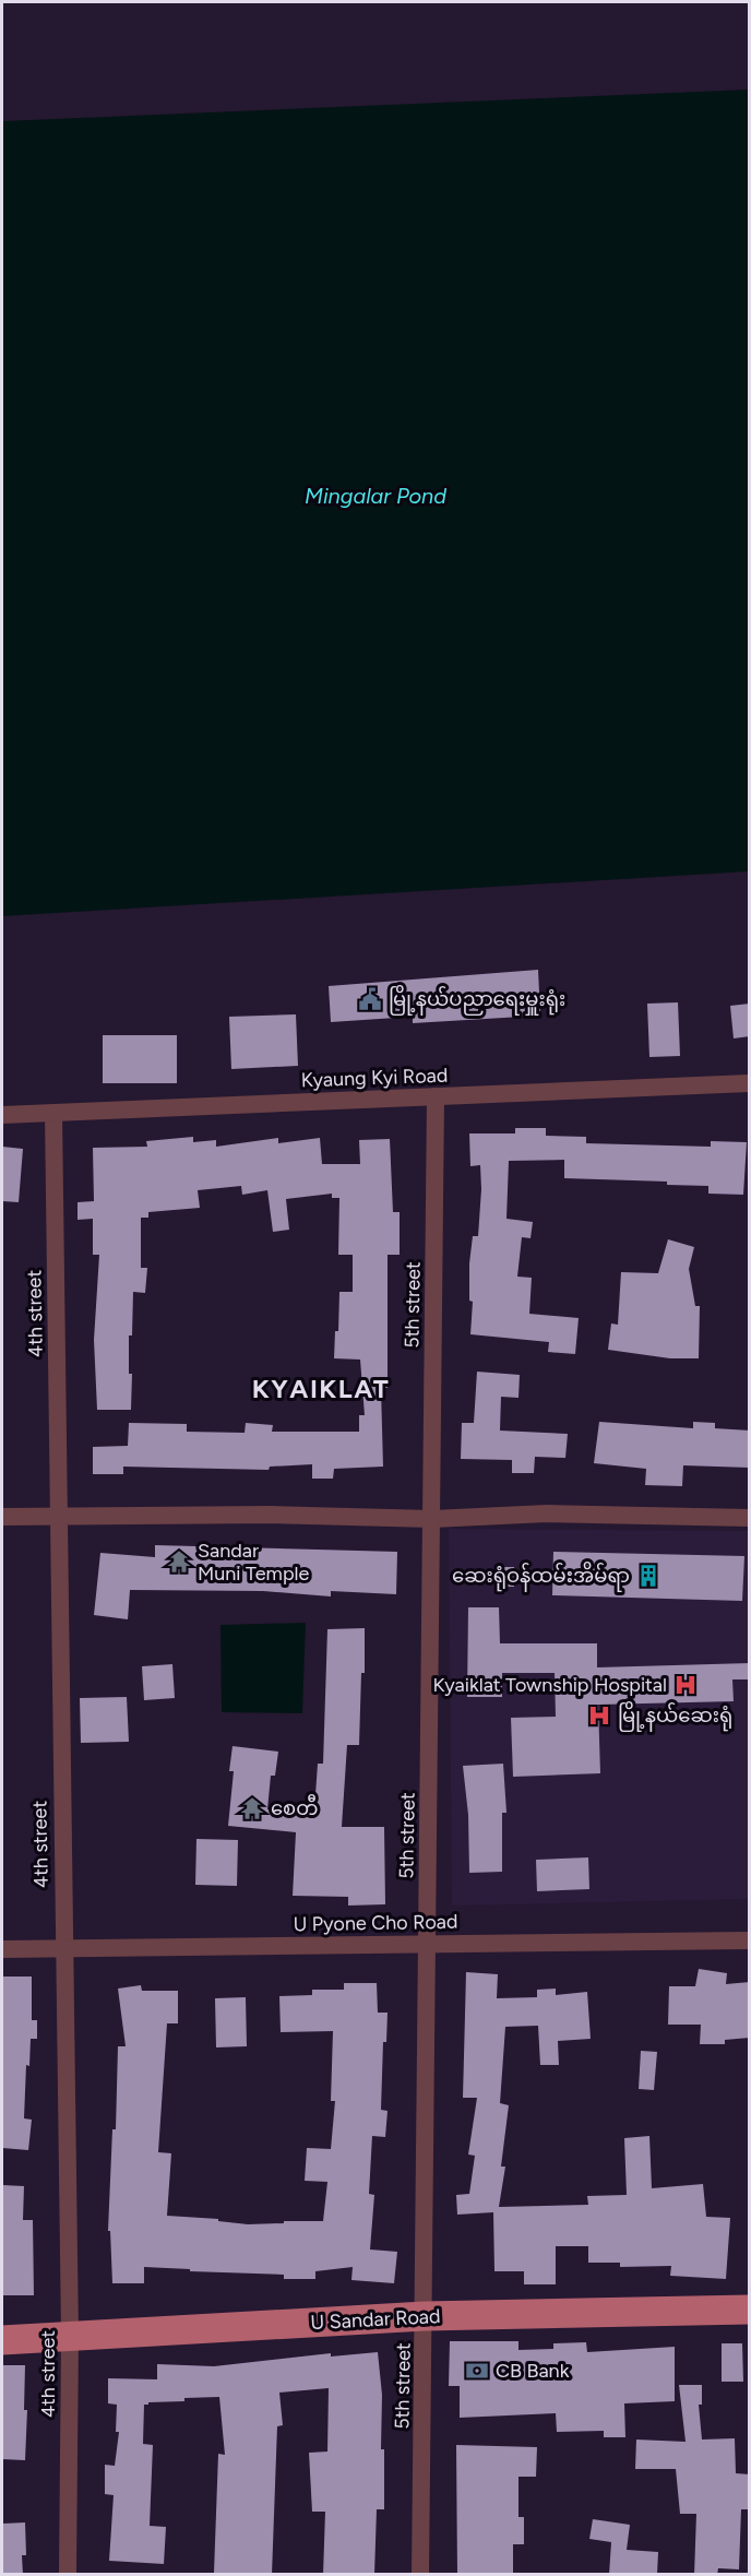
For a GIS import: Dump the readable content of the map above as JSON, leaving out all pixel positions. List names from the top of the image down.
{
  "streets": {
    "main road": ["U Sandar Road"],
    "street": [
      "Kyaung Kyi Road",
      "5th street",
      "4th street",
      "U Pyone Cho Road"
    ]
  },
  "crossings": [
    ["Kyaung Kyi Road", "5th street"],
    ["Kyaung Kyi Road", "4th street"],
    ["5th street", "U Pyone Cho Road"],
    ["5th street", "U Sandar Road"],
    ["4th street", "U Pyone Cho Road"],
    ["4th street", "U Sandar Road"]
  ],
  "districts": ["KYAIKLAT"],
  "water": ["Mingalar Pond"],
  "places": {
    "public building": ["မြို့နယ်ပညာရေးမှူးရုံး"],
    "temple": ["Sandar Muni Temple", "စေတီ"],
    "building": ["ဆေးရုံဝန်ထမ်းအိမ်ရာ"],
    "hospital": ["Kyaiklat Township Hospital", "မြို့နယ်ဆေးရုံ"],
    "bank": ["CB Bank"]
  }
}
